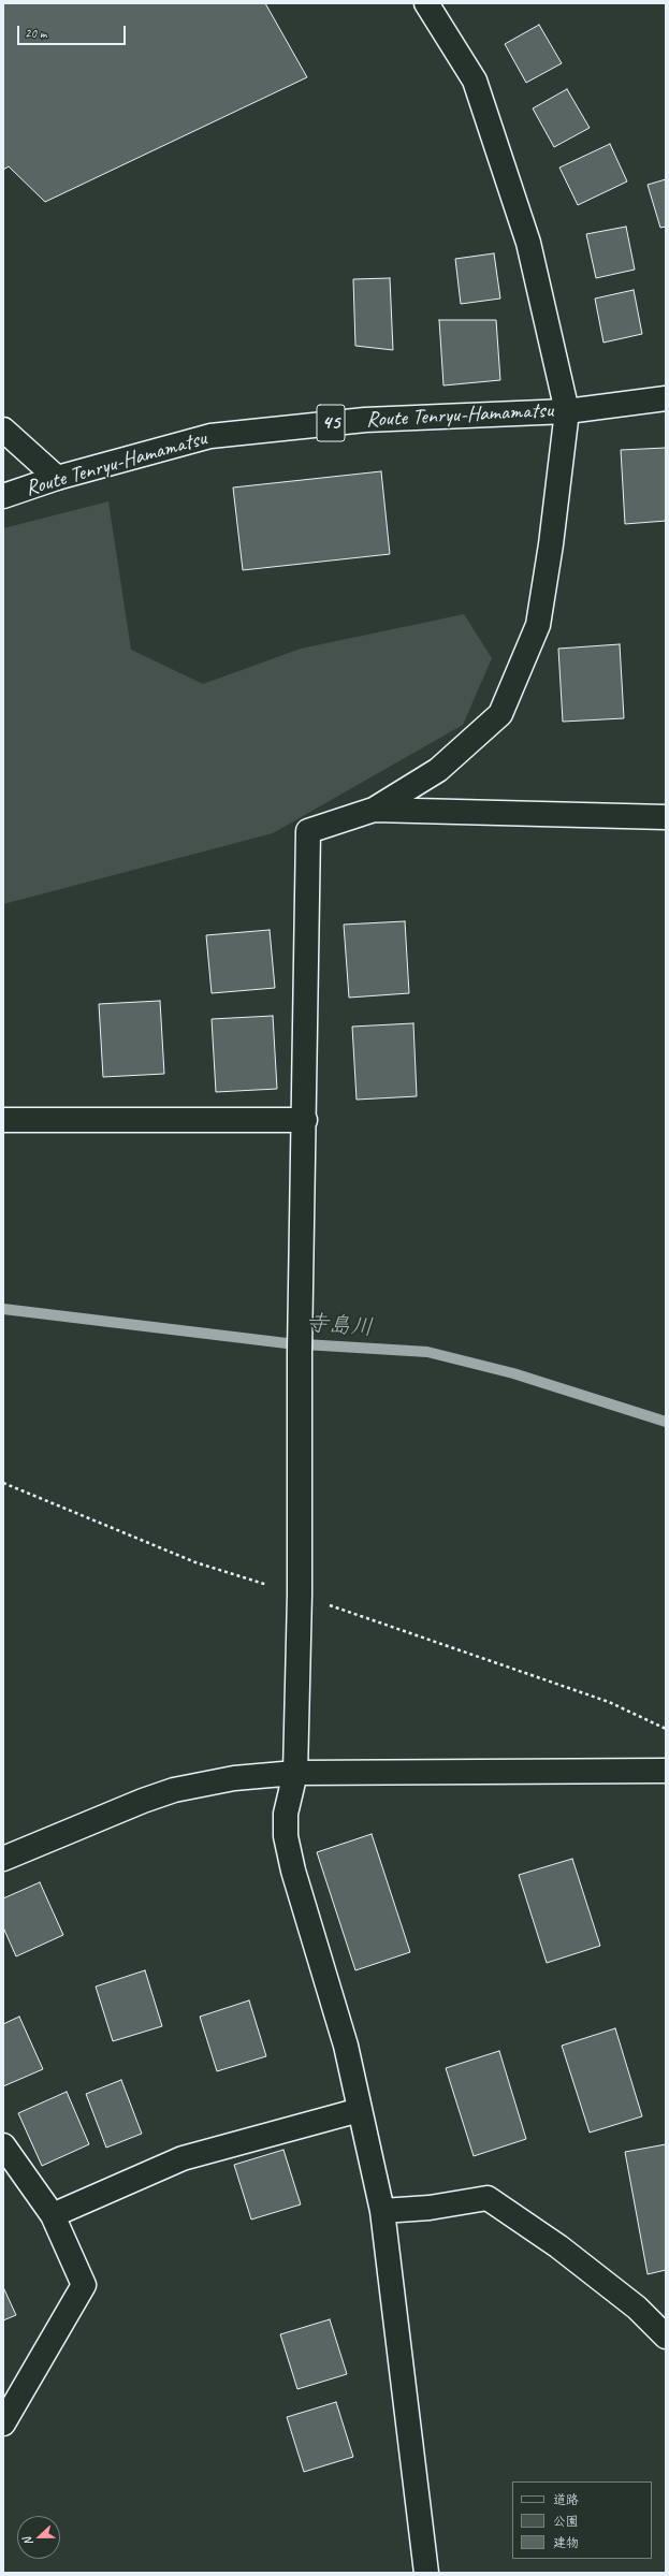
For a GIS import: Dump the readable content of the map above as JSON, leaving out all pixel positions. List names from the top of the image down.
{
  "streets": {
    "street": ["Route Tenryu-Hamamatsu", "45"]
  },
  "water": ["寺島川"],
  "legend": ["道路", "公園", "建物"],
  "scale_bar": "20 m",
  "north": "left"
}
